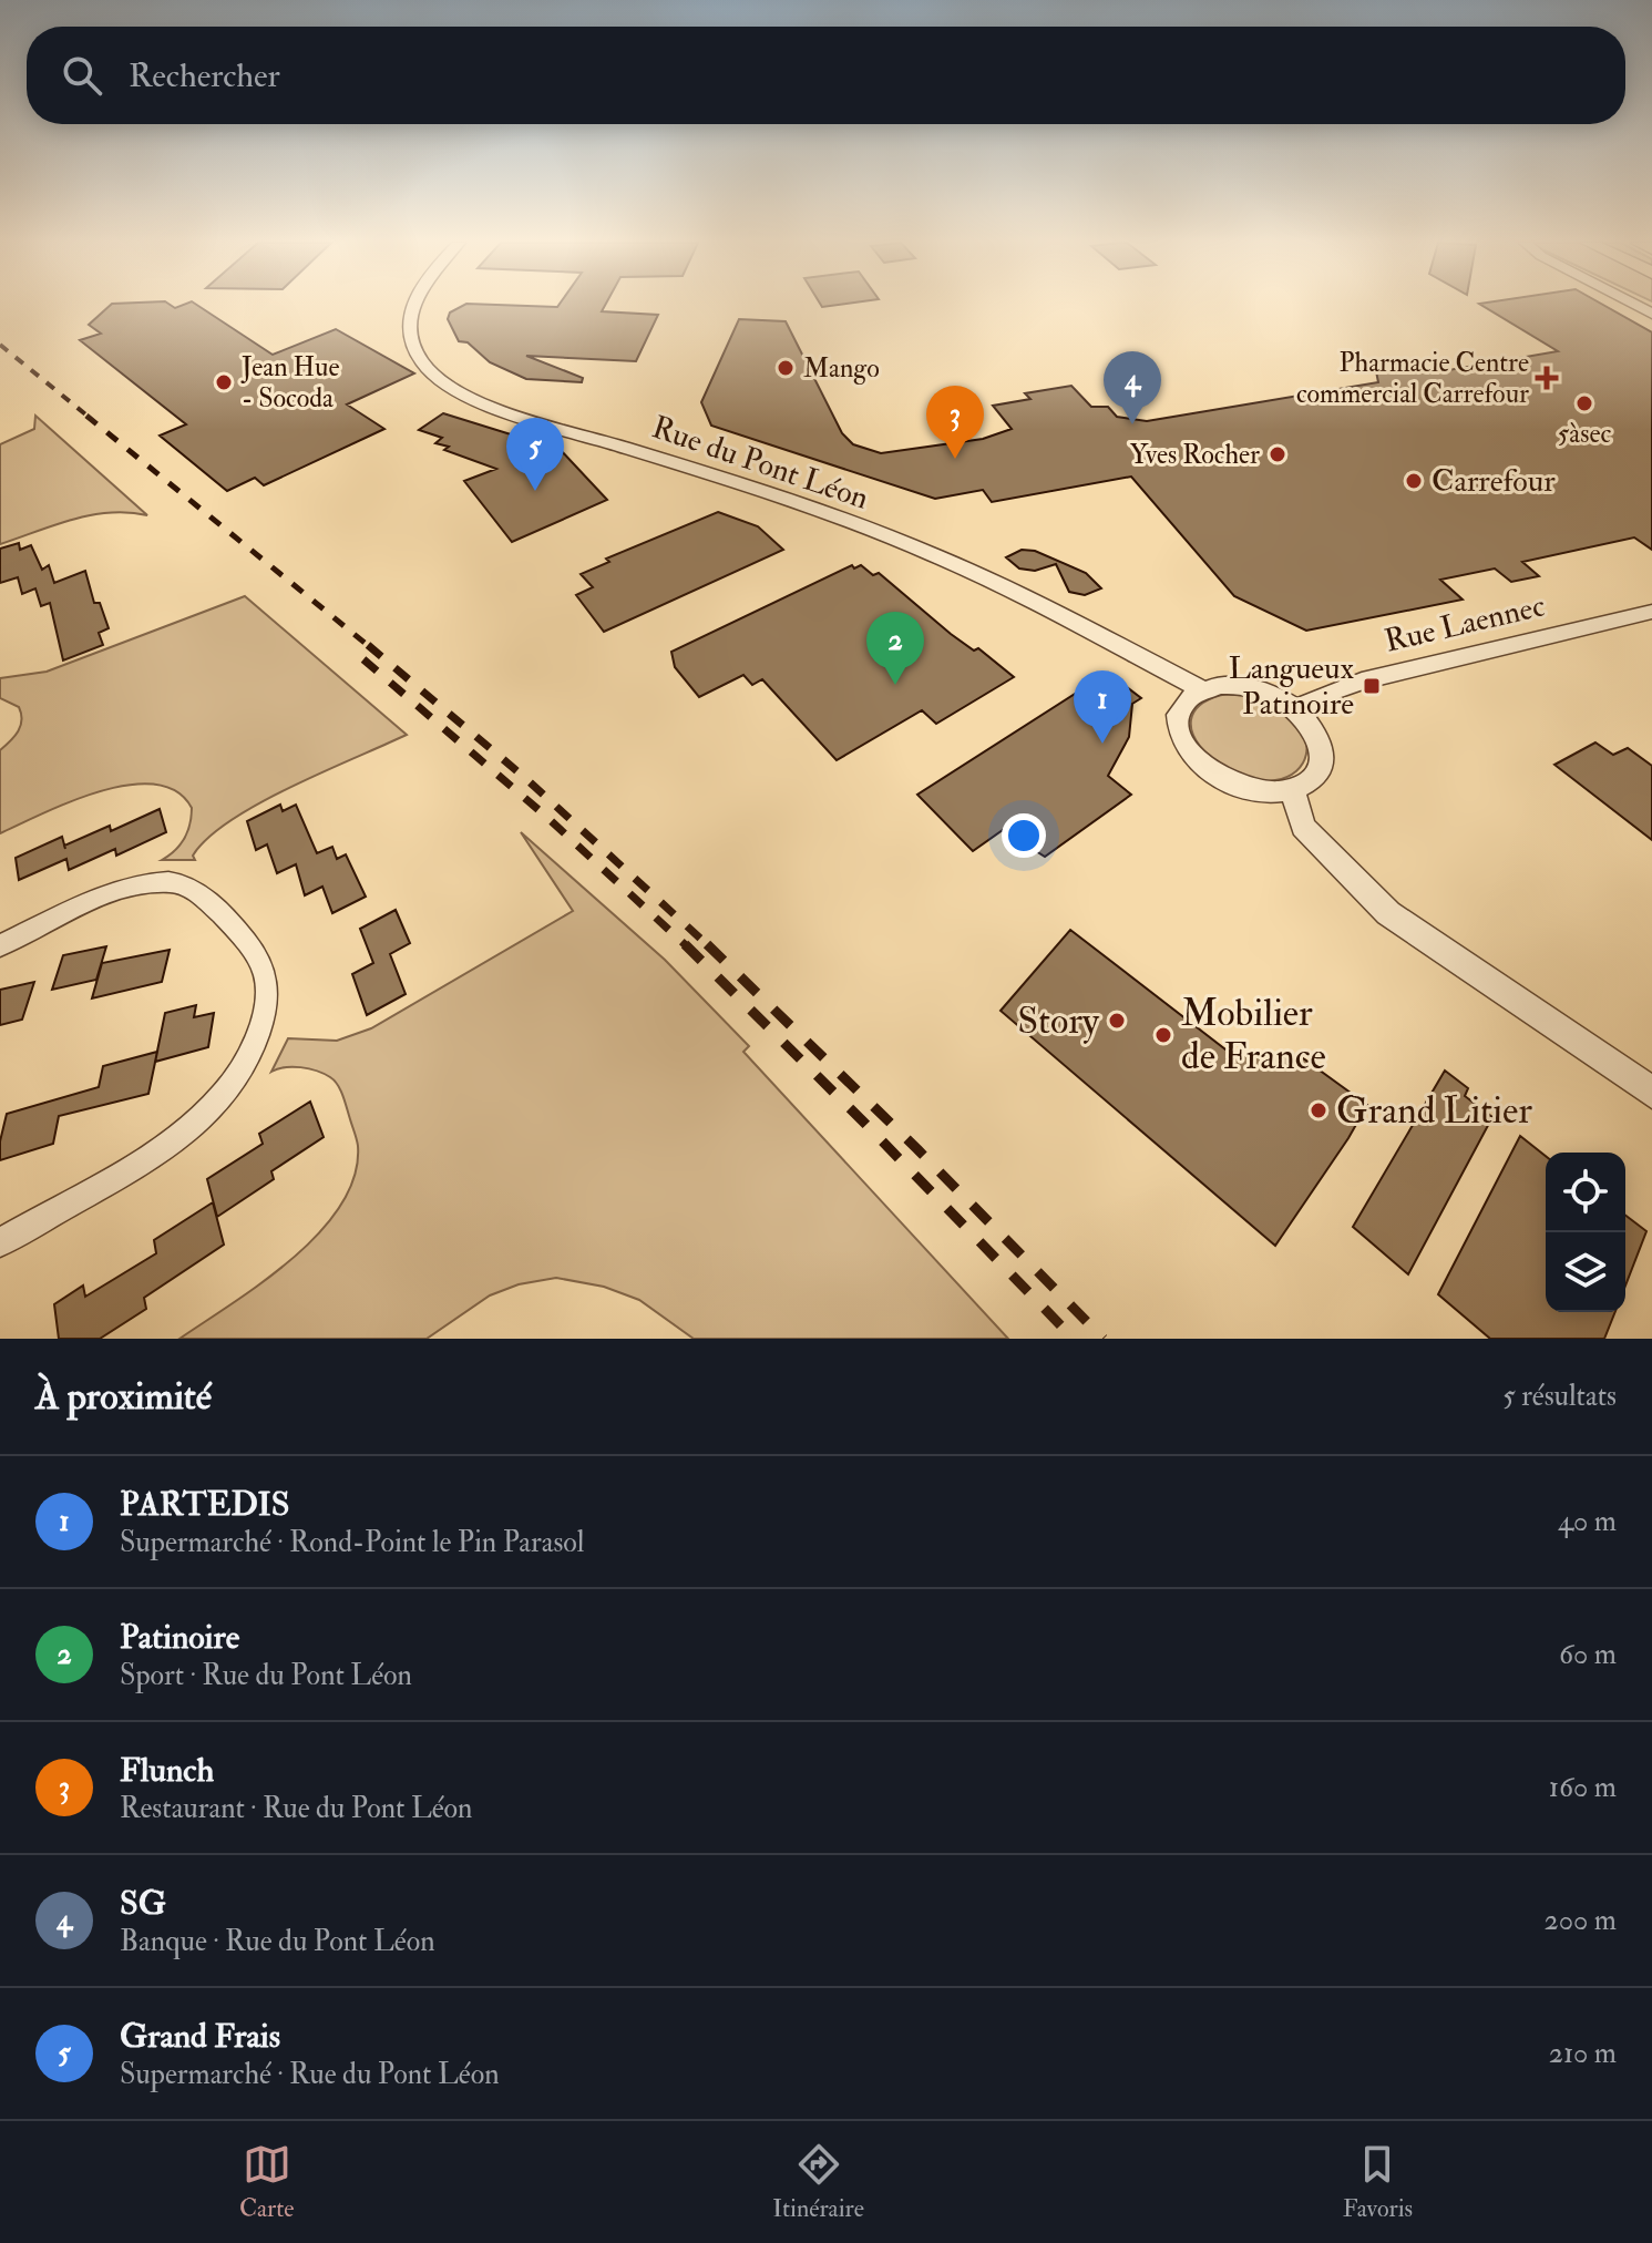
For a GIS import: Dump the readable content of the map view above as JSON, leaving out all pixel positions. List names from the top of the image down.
{
  "streets": {
    "street": ["Rue du Pont Léon", "Rue Laennec"]
  },
  "crossings": [
    ["Rue du Pont Léon", "Rue Laennec"]
  ],
  "places": {
    "other": [
      "Mango",
      "Jean Hue - Socoda",
      "5àsec",
      "Yves Rocher",
      "Carrefour",
      "Story",
      "Mobilier de France",
      "Grand Litier"
    ],
    "health": ["Pharmacie Centre commercial Carrefour"],
    "transit": ["Langueux Patinoire"]
  },
  "page": {
    "search": "Rechercher",
    "pins": [
      "4",
      "3",
      "5",
      "2",
      "1"
    ],
    "heading": ["À proximité", "5 résultats"],
    "list": [
      {
        "mark": "1",
        "name": "PARTEDIS",
        "note": "Supermarché · Rond-Point le Pin Parasol",
        "value": "40 m"
      },
      {
        "mark": "2",
        "name": "Patinoire",
        "note": "Sport · Rue du Pont Léon",
        "value": "60 m"
      },
      {
        "mark": "3",
        "name": "Flunch",
        "note": "Restaurant · Rue du Pont Léon",
        "value": "160 m"
      },
      {
        "mark": "4",
        "name": "SG",
        "note": "Banque · Rue du Pont Léon",
        "value": "200 m"
      },
      {
        "mark": "5",
        "name": "Grand Frais",
        "note": "Supermarché · Rue du Pont Léon",
        "value": "210 m"
      }
    ],
    "nav": ["Carte", "Itinéraire", "Favoris"]
  }
}
